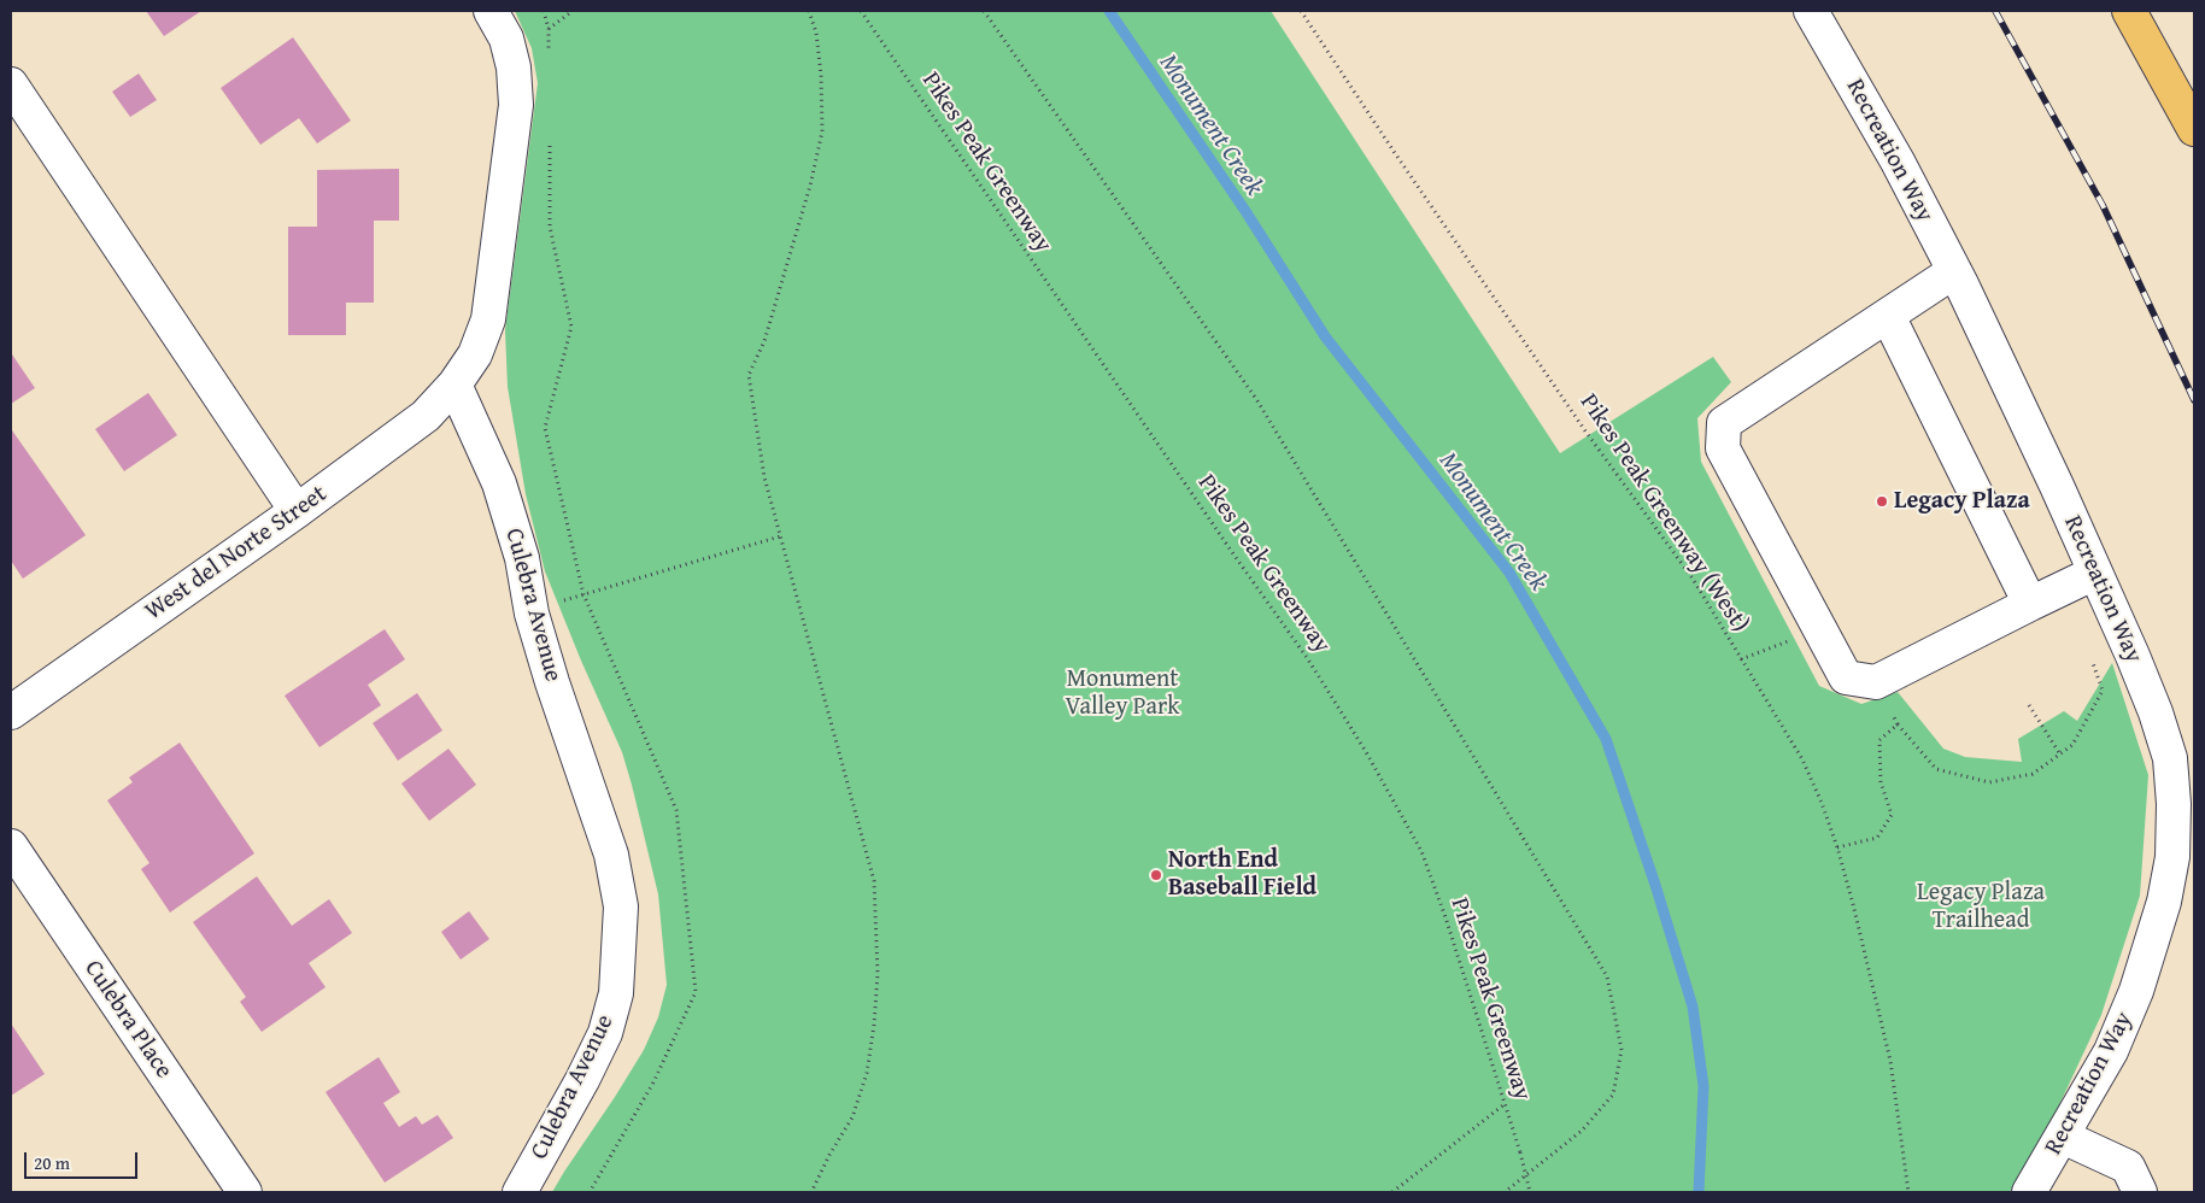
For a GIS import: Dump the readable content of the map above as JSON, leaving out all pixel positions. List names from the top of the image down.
{
  "streets": {
    "street": [
      "Recreation Way",
      "West del Norte Street",
      "Culebra Avenue",
      "Culebra Place"
    ],
    "path": ["Pikes Peak Greenway", "Pikes Peak Greenway (West)"]
  },
  "crossings": [
    ["West del Norte Street", "Culebra Avenue"]
  ],
  "water": ["Monument Creek"],
  "parks": ["Monument Valley Park", "Legacy Plaza Trailhead"],
  "places": ["Legacy Plaza", "North End Baseball Field"],
  "scale_bar": "20 m"
}
